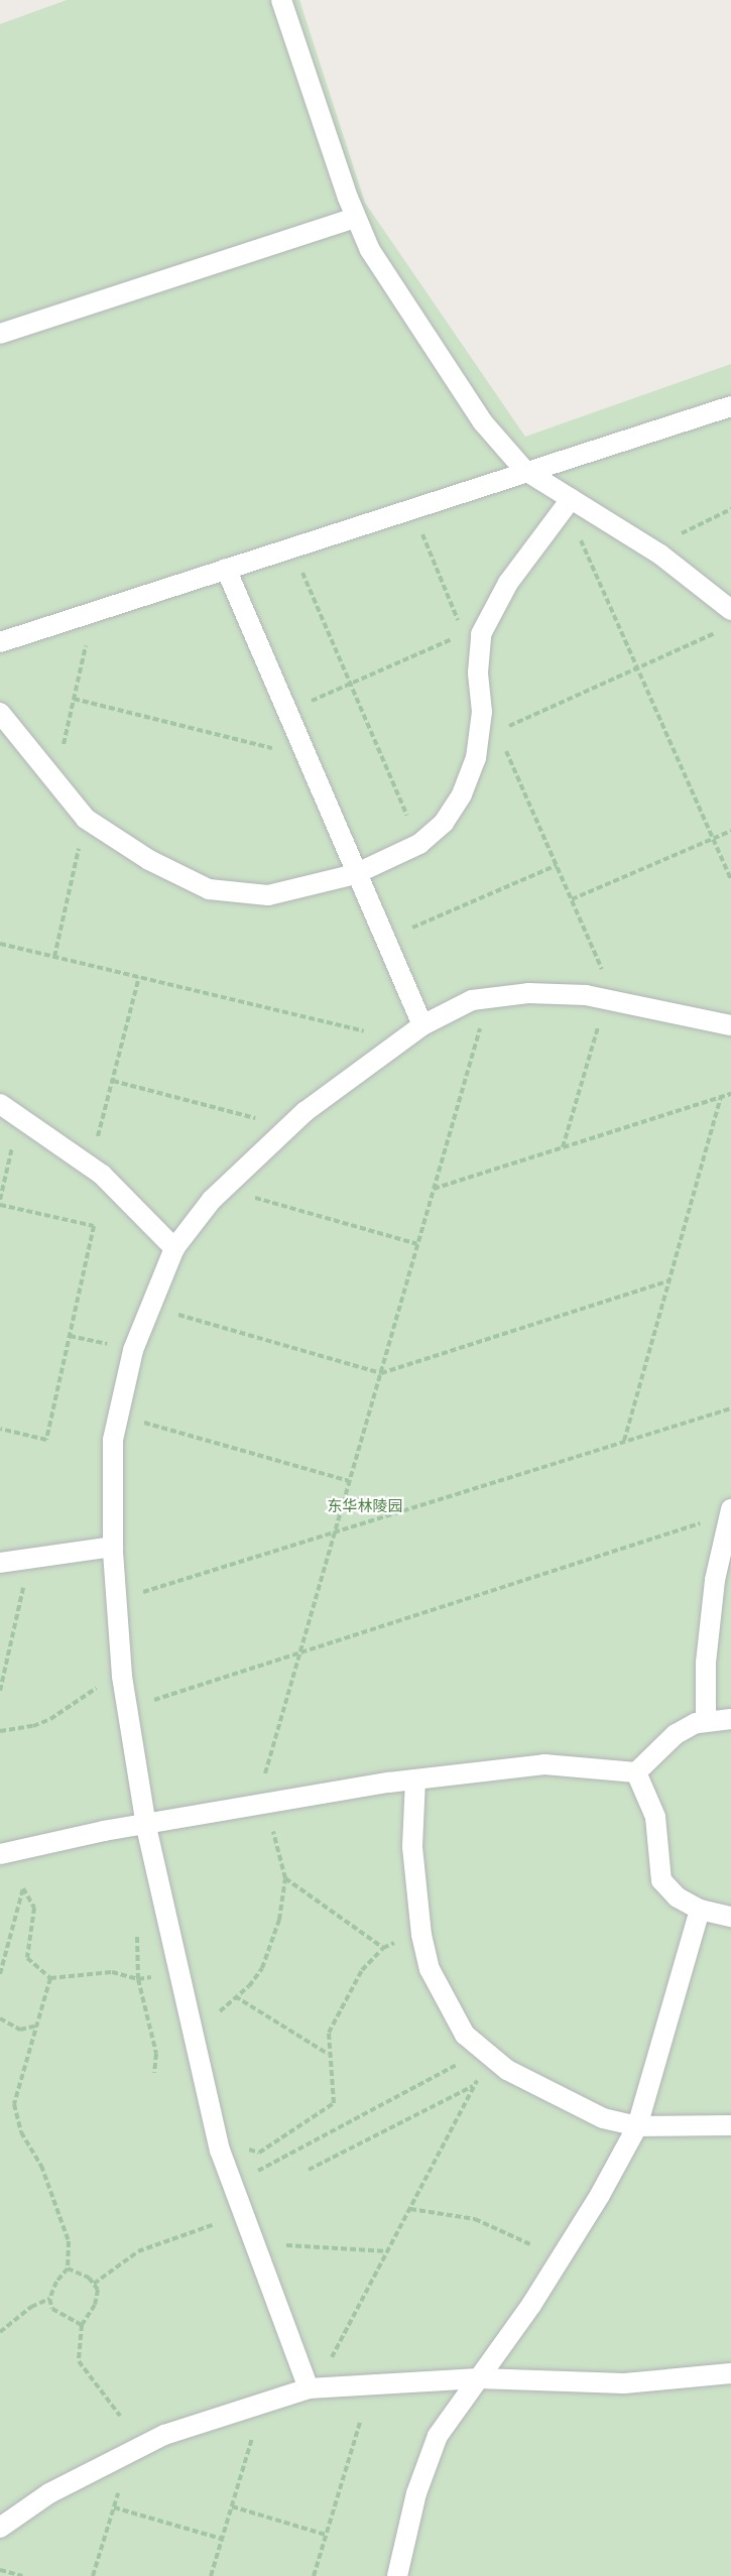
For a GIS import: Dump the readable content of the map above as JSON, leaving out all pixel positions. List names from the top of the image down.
{
  "parks": ["东华林陵园"]
}
